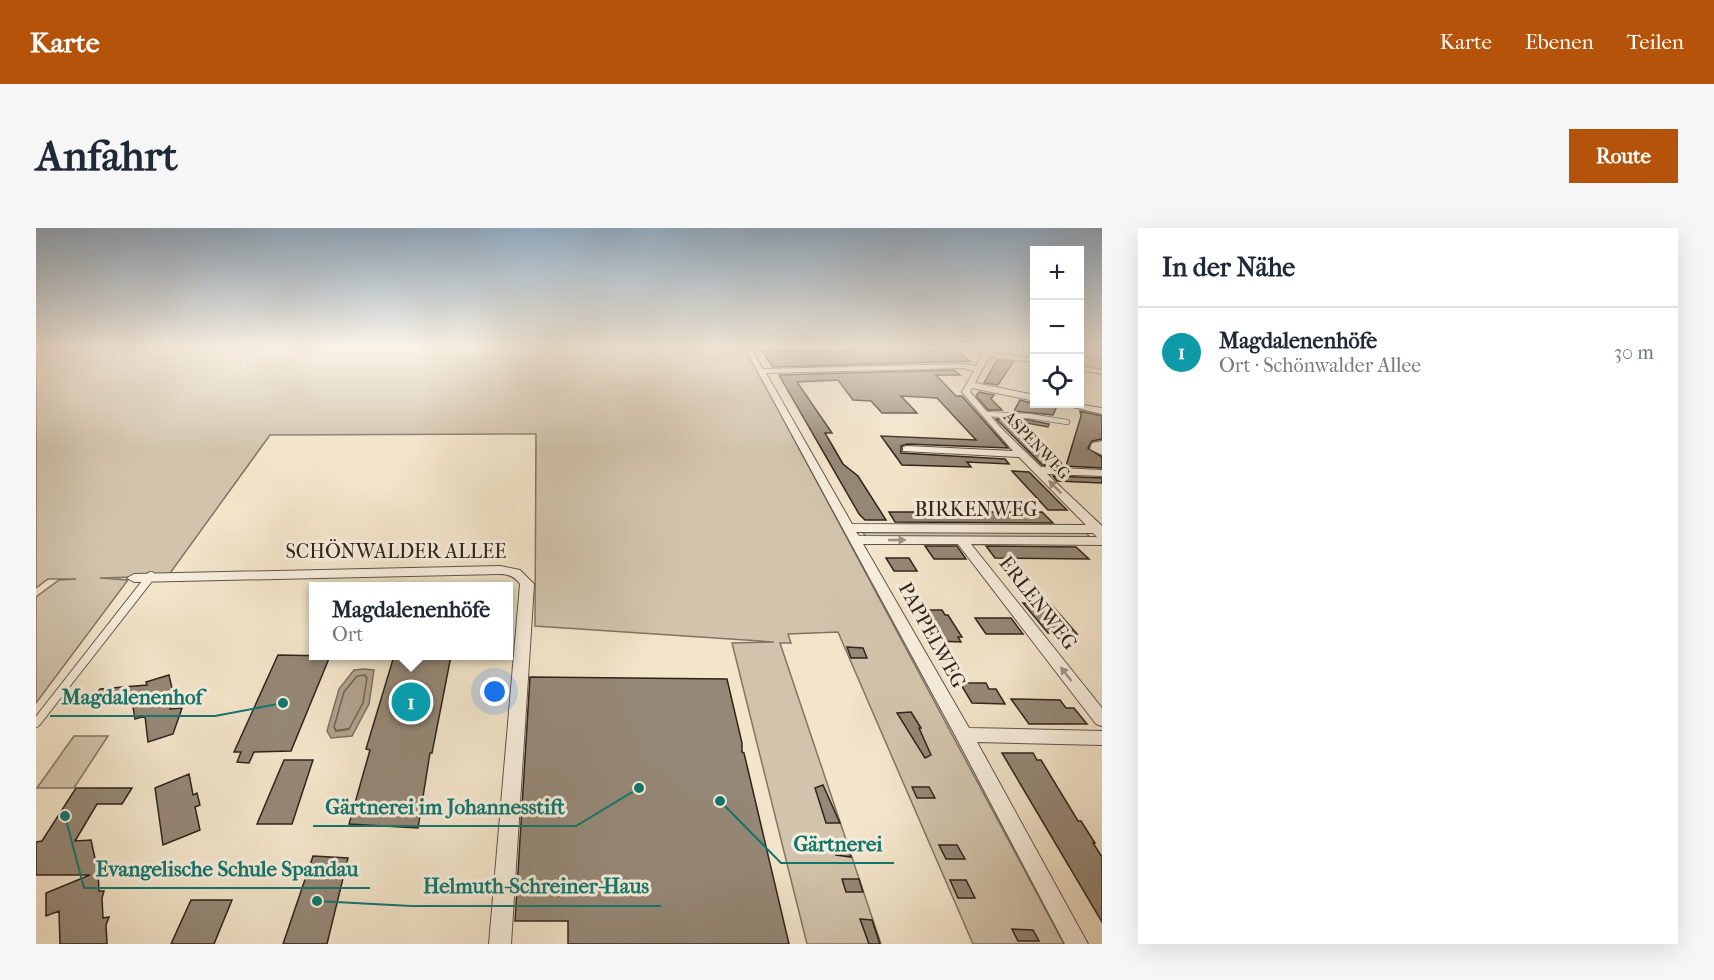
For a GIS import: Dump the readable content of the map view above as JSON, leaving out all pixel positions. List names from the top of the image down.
{
  "streets": {
    "street": [
      "ASPENWEG",
      "BIRKENWEG",
      "SCHÖNWALDER ALLEE",
      "ERLENWEG",
      "PAPPELWEG"
    ]
  },
  "crossings": [
    ["ASPENWEG", "BIRKENWEG"],
    ["BIRKENWEG", "ERLENWEG"],
    ["BIRKENWEG", "PAPPELWEG"]
  ],
  "one_way": ["ASPENWEG", "ERLENWEG"],
  "places": [
    "Magdalenenhof",
    "Gärtnerei im Johannesstift",
    "Gärtnerei",
    "Evangelische Schule Spandau",
    "Helmuth-Schreiner-Haus"
  ],
  "page": {
    "header": "Karte",
    "nav": ["Karte", "Ebenen", "Teilen"],
    "buttons": "Route",
    "title": "Anfahrt",
    "heading": "In der Nähe",
    "map_buttons": ["+", "−"],
    "list": [
      {
        "mark": "1",
        "name": "Magdalenenhöfe",
        "note": "Ort · Schönwalder Allee",
        "value": "30 m"
      }
    ],
    "popup": ["Magdalenenhöfe", "Ort"],
    "pins": "1"
  }
}
